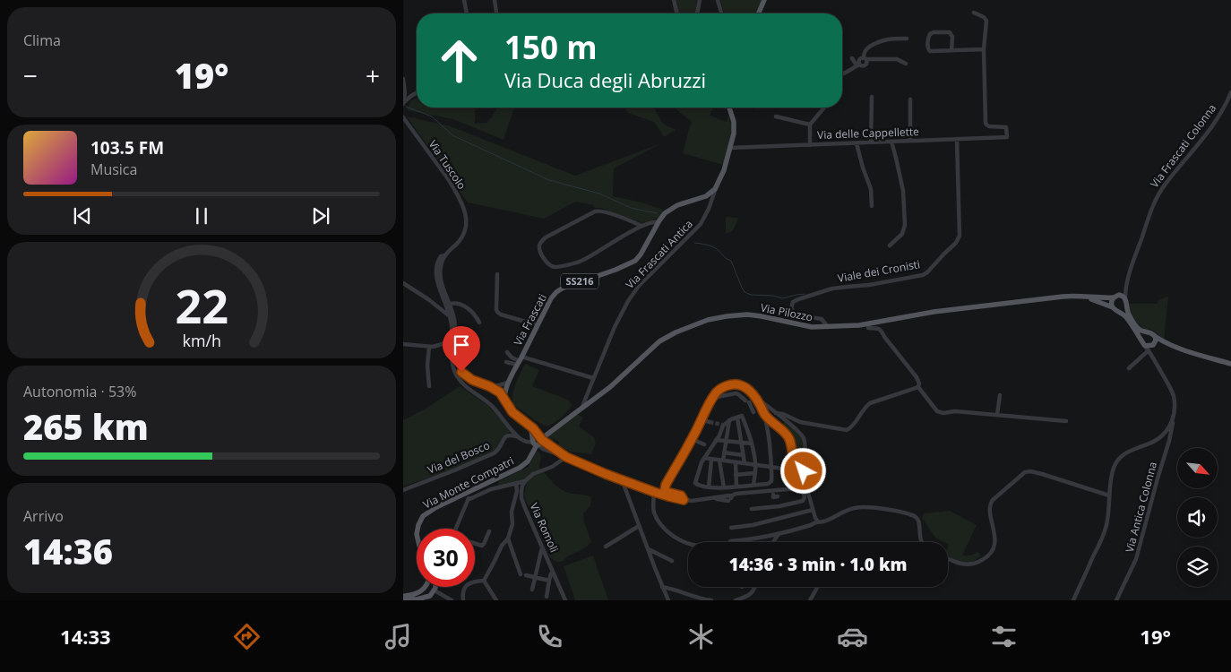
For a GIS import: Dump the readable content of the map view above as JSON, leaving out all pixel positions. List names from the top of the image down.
{
  "streets": {
    "main road": [
      "Via Frascati Colonna",
      "SS216",
      "Via Pilozzo",
      "Via Frascati",
      "Via Monte Compatri"
    ],
    "street": [
      "Via delle Cappellette",
      "Via Tuscolo",
      "Via Frascati Antica",
      "Viale dei Cronisti",
      "Via del Bosco",
      "Via Antica Colonna",
      "Via Romoli"
    ]
  },
  "crossings": [
    ["Via delle Cappellette", "Viale dei Cronisti"],
    ["Via Frascati Colonna", "Via Pilozzo"],
    ["Via Frascati Antica", "Via Pilozzo"],
    ["Via Frascati Antica", "Via Frascati"],
    ["Viale dei Cronisti", "Via Pilozzo"],
    ["Via Pilozzo", "Via Monte Compatri"]
  ],
  "north": "bottom right",
  "page": {
    "tile": [
      "Clima",
      ["Autonomia · 53%", "265 km"],
      ["Arrivo", "14:36"]
    ],
    "turn": ["150 m", "Via Duca degli Abruzzi"],
    "heat": ["−", "19°", "+"],
    "song": ["103.5 FM", "Musica"],
    "limit": "30",
    "trip": "14:36 · 3 min · 1.0 km",
    "tabs": ["14:33", "19°"],
    "gauge": ["22", "km/h"]
  }
}
